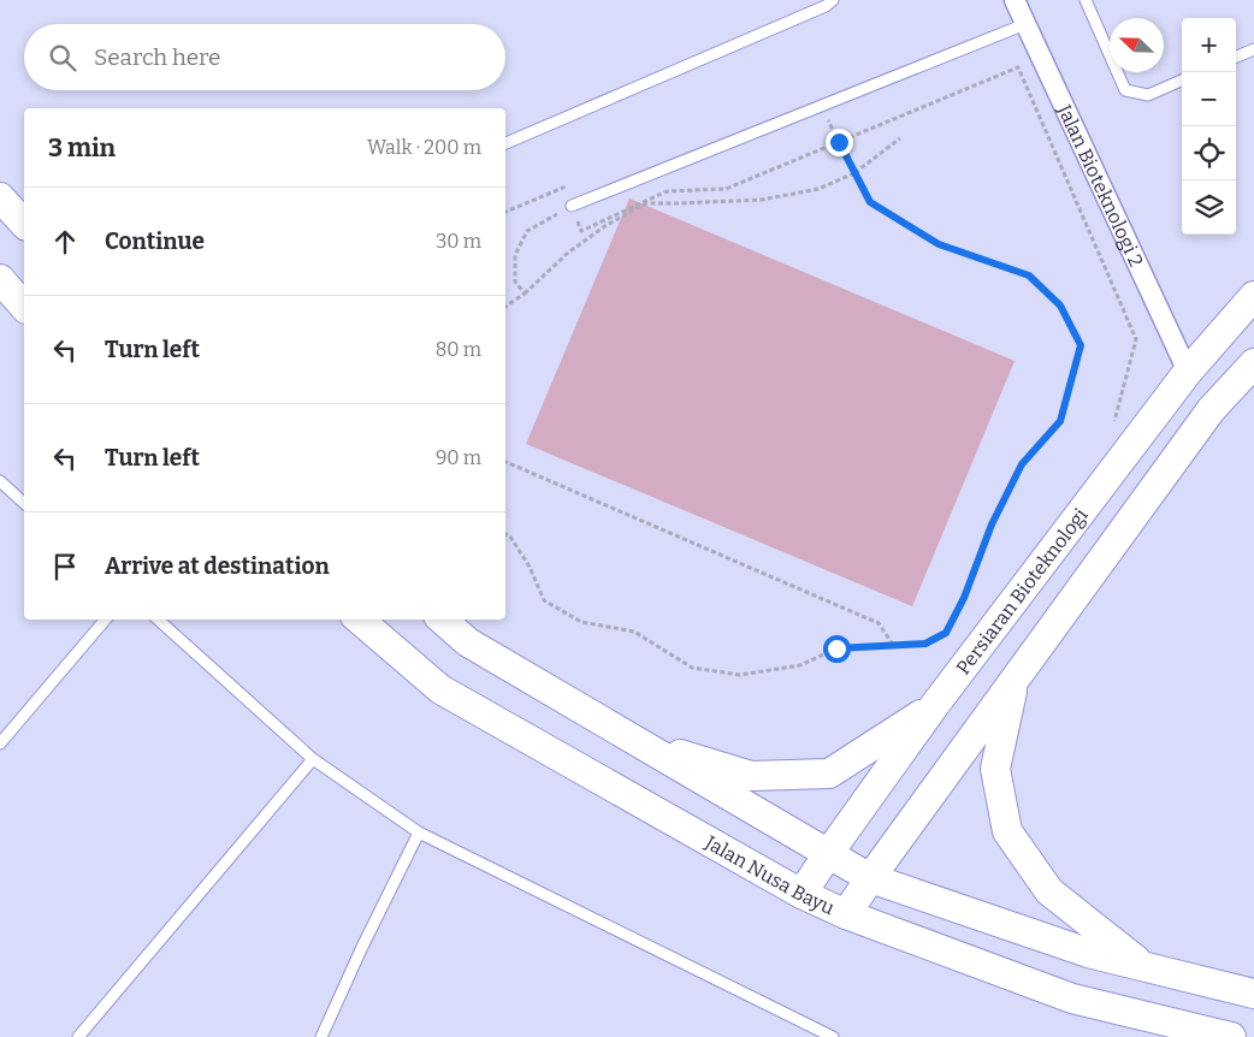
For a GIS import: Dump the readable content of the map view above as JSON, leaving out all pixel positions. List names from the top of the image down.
{
  "streets": {
    "main road": ["Persiaran Bioteknologi", "Jalan Nusa Bayu"],
    "street": ["Jalan Bioteknologi 2"]
  },
  "crossings": [
    ["Jalan Bioteknologi 2", "Persiaran Bioteknologi"],
    ["Persiaran Bioteknologi", "Jalan Nusa Bayu"]
  ],
  "north": "top left",
  "page": {
    "map_buttons": ["+", "−"],
    "search": "Search here",
    "heading": ["3 min", "Walk · 200 m"],
    "list": [
      ["Continue", "30 m"],
      ["Turn left", "80 m"],
      ["Turn left", "90 m"],
      "Arrive at destination"
    ]
  }
}
